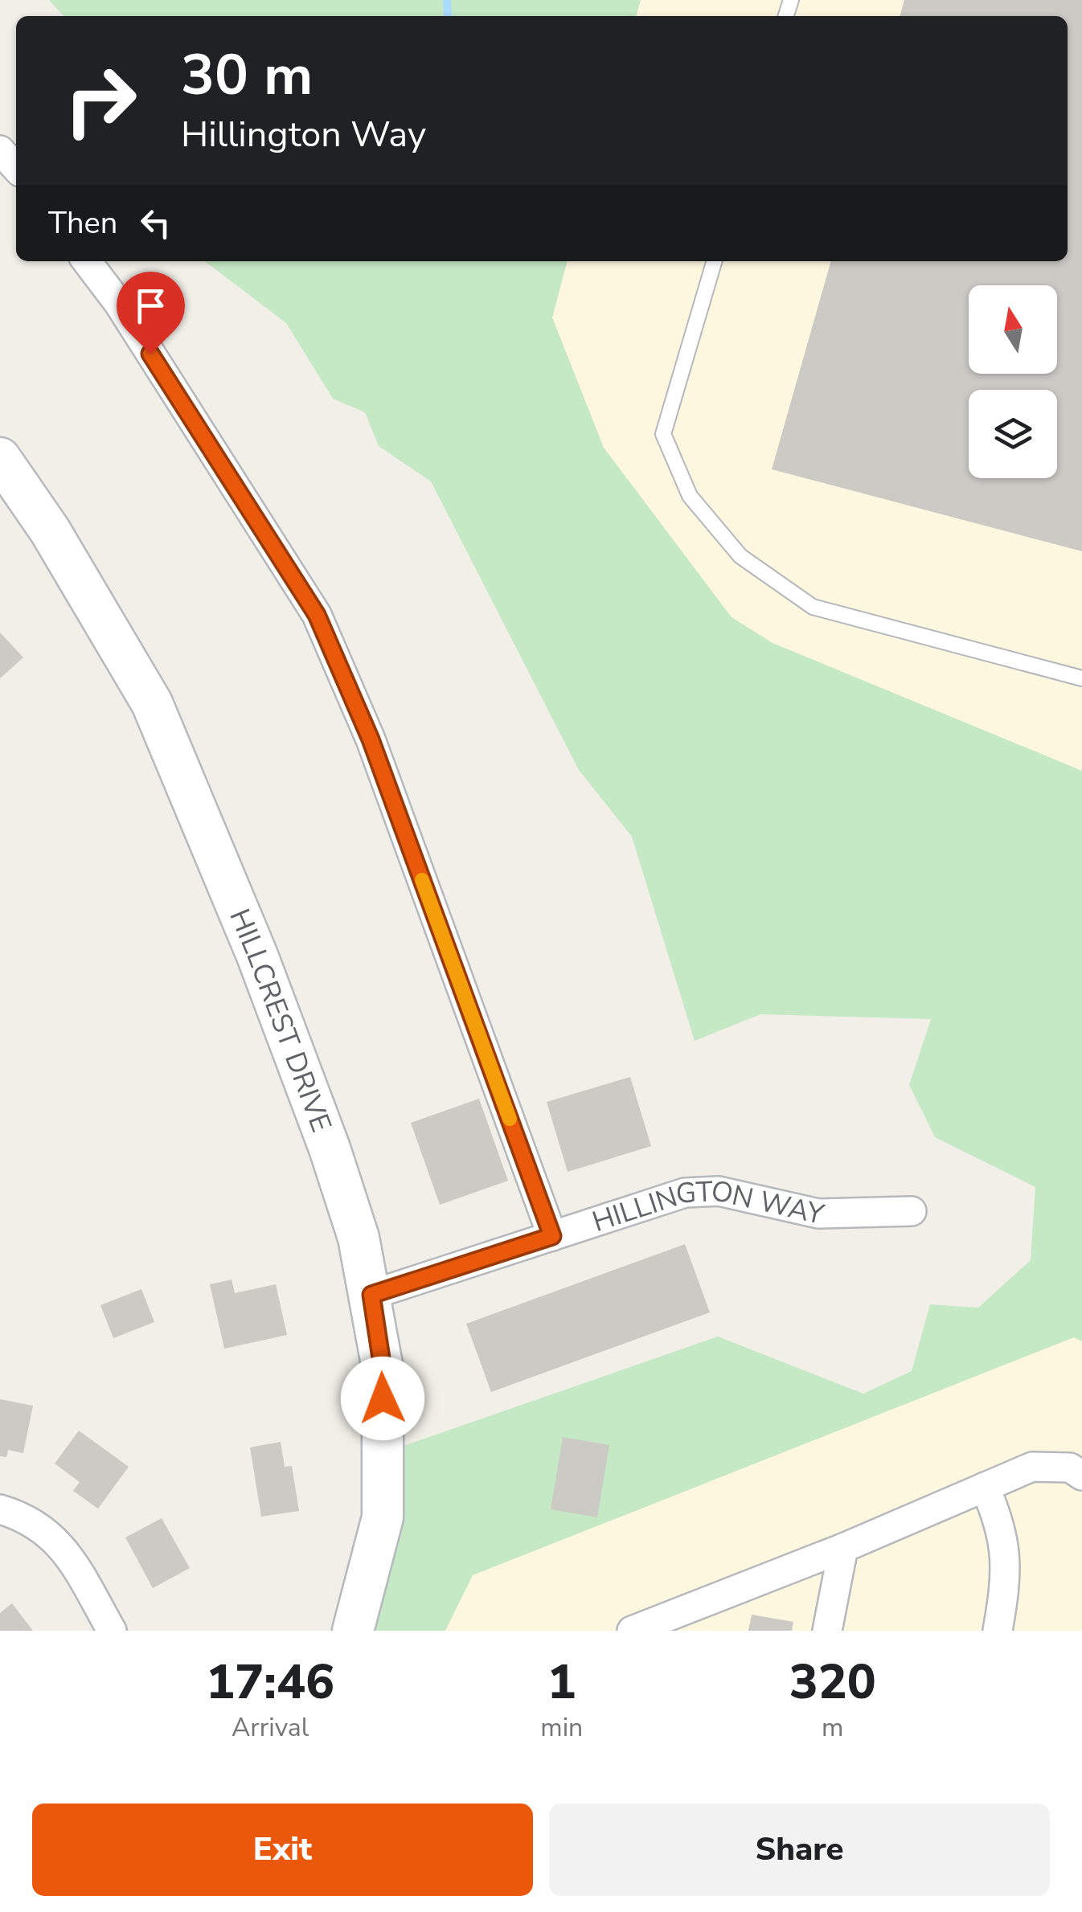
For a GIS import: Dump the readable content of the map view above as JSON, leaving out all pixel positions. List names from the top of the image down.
{
  "streets": {
    "street": ["HILLCREST DRIVE", "HILLINGTON WAY"]
  },
  "crossings": [
    ["HILLCREST DRIVE", "HILLINGTON WAY"]
  ],
  "north": "top",
  "page": {
    "turn": ["30 m", "Hillington Way"],
    "then": "Then",
    "eta": [
      "17:46",
      "Arrival",
      "1",
      "min",
      "320",
      "m"
    ],
    "buttons": ["Exit", "Share"]
  }
}
